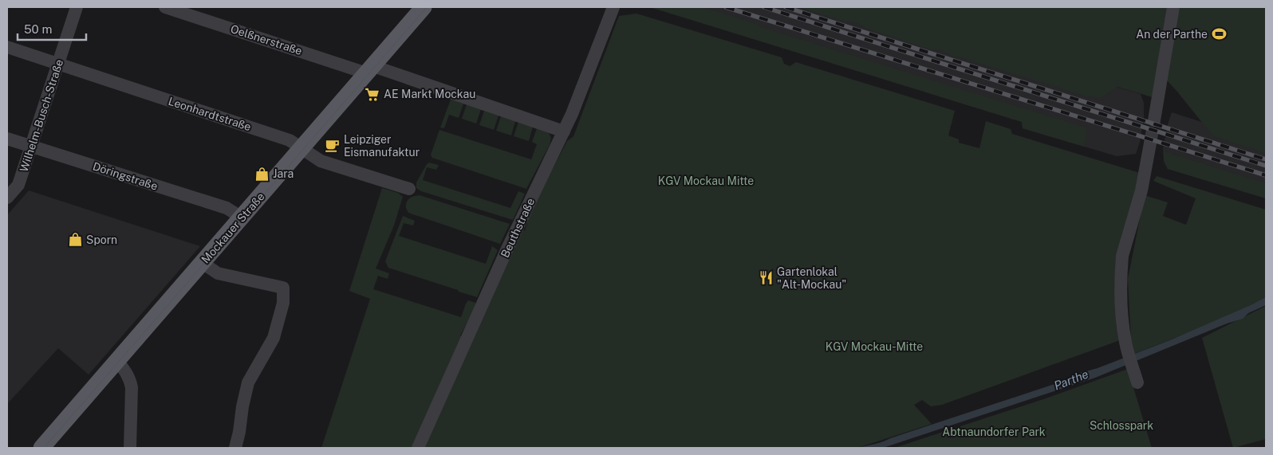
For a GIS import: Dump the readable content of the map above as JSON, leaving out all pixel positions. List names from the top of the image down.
{
  "streets": {
    "main road": ["Mockauer Straße"],
    "street": [
      "Oelßnerstraße",
      "Leonhardtstraße",
      "Wilhelm-Busch-Straße",
      "Döringstraße",
      "Beuthstraße"
    ]
  },
  "crossings": [
    ["Oelßnerstraße", "Mockauer Straße"],
    ["Oelßnerstraße", "Beuthstraße"],
    ["Leonhardtstraße", "Wilhelm-Busch-Straße"],
    ["Leonhardtstraße", "Mockauer Straße"],
    ["Wilhelm-Busch-Straße", "Döringstraße"],
    ["Döringstraße", "Mockauer Straße"]
  ],
  "water": ["Parthe"],
  "parks": [
    "KGV Mockau Mitte",
    "KGV Mockau-Mitte",
    "Schlosspark",
    "Abtnaundorfer Park"
  ],
  "places": {
    "sports": ["An der Parthe"],
    "supermarket": ["AE Markt Mockau"],
    "cafe": ["Leipziger Eismanufaktur"],
    "shop": ["Jara", "Sporn"],
    "restaurant": ["Gartenlokal \"Alt-Mockau\""]
  },
  "scale_bar": "50 m"
}
